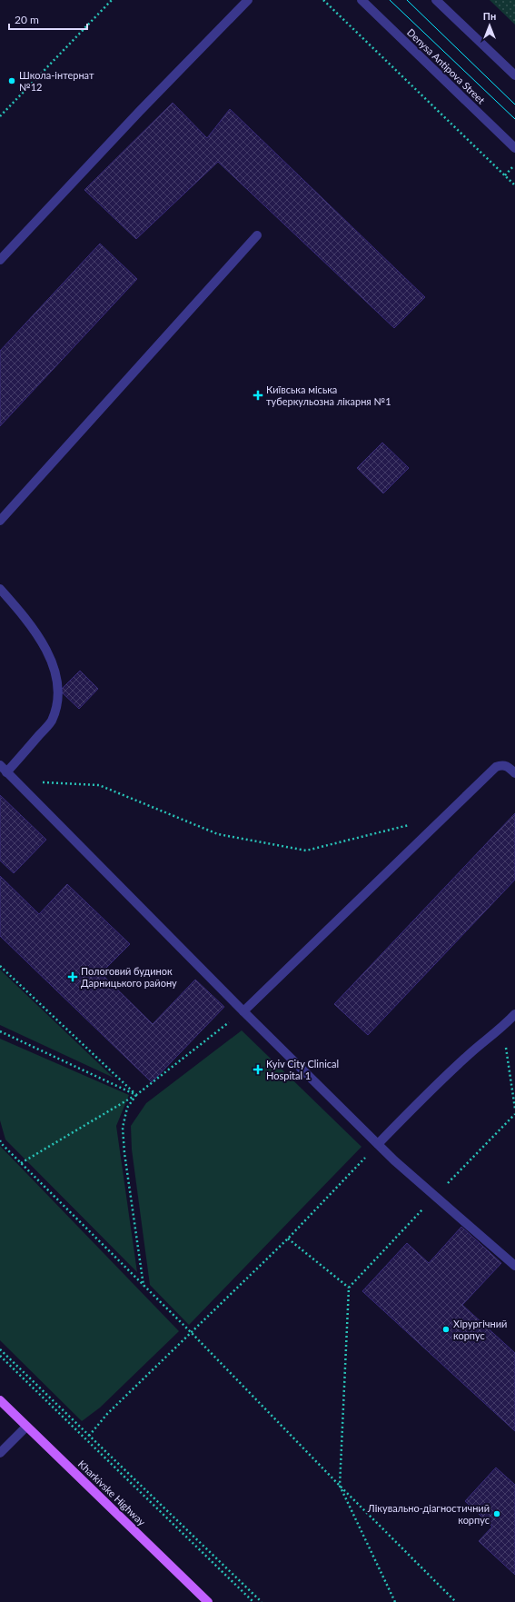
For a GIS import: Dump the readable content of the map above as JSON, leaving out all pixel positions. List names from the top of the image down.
{
  "streets": {
    "main road": ["Kharkivske Highway"],
    "street": ["Denysa Antipova Street"]
  },
  "places": {
    "other": ["Школа-інтернат №12", "Хірургічний корпус", "Лікувально-діагностичний корпус"],
    "health": ["Київська міська туберкульозна лікарня №1", "Пологовий будинок Дарницького району", "Kyiv City Clinical Hospital 1"]
  },
  "scale_bar": "20 m",
  "north": "top"
}
